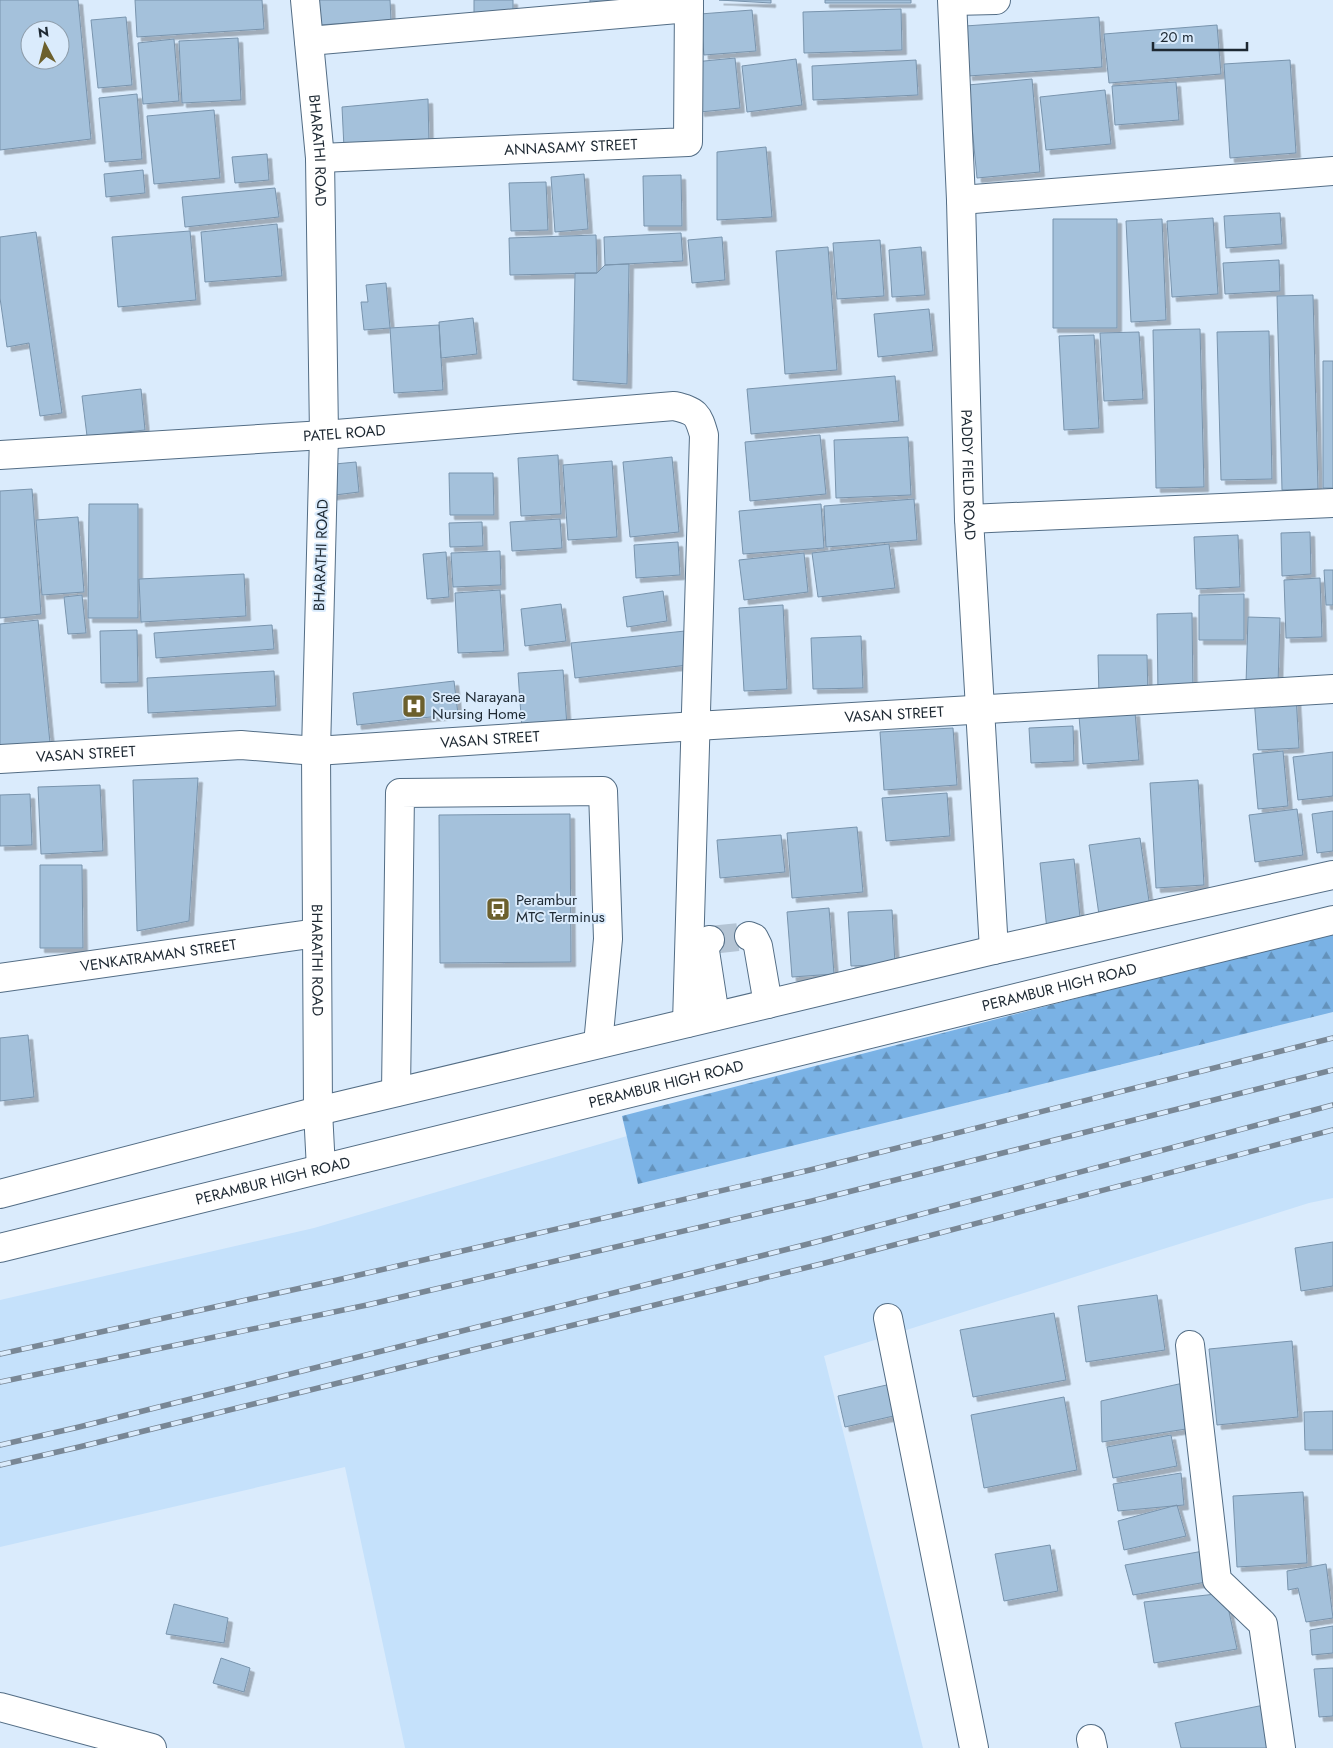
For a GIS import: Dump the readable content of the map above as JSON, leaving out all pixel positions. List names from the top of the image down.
{
  "streets": {
    "street": [
      "ANNASAMY STREET",
      "BHARATHI ROAD",
      "PATEL ROAD",
      "PADDY FIELD ROAD",
      "VASAN STREET",
      "VENKATRAMAN STREET",
      "PERAMBUR HIGH ROAD"
    ]
  },
  "crossings": [
    ["ANNASAMY STREET", "BHARATHI ROAD"],
    ["BHARATHI ROAD", "PATEL ROAD"],
    ["BHARATHI ROAD", "VASAN STREET"],
    ["BHARATHI ROAD", "VENKATRAMAN STREET"],
    ["BHARATHI ROAD", "PERAMBUR HIGH ROAD"],
    ["PATEL ROAD", "VASAN STREET"],
    ["PADDY FIELD ROAD", "VASAN STREET"]
  ],
  "places": {
    "hospital": ["Sree Narayana Nursing Home"],
    "bus stop": ["Perambur MTC Terminus"]
  },
  "scale_bar": "20 m",
  "north": "top"
}
